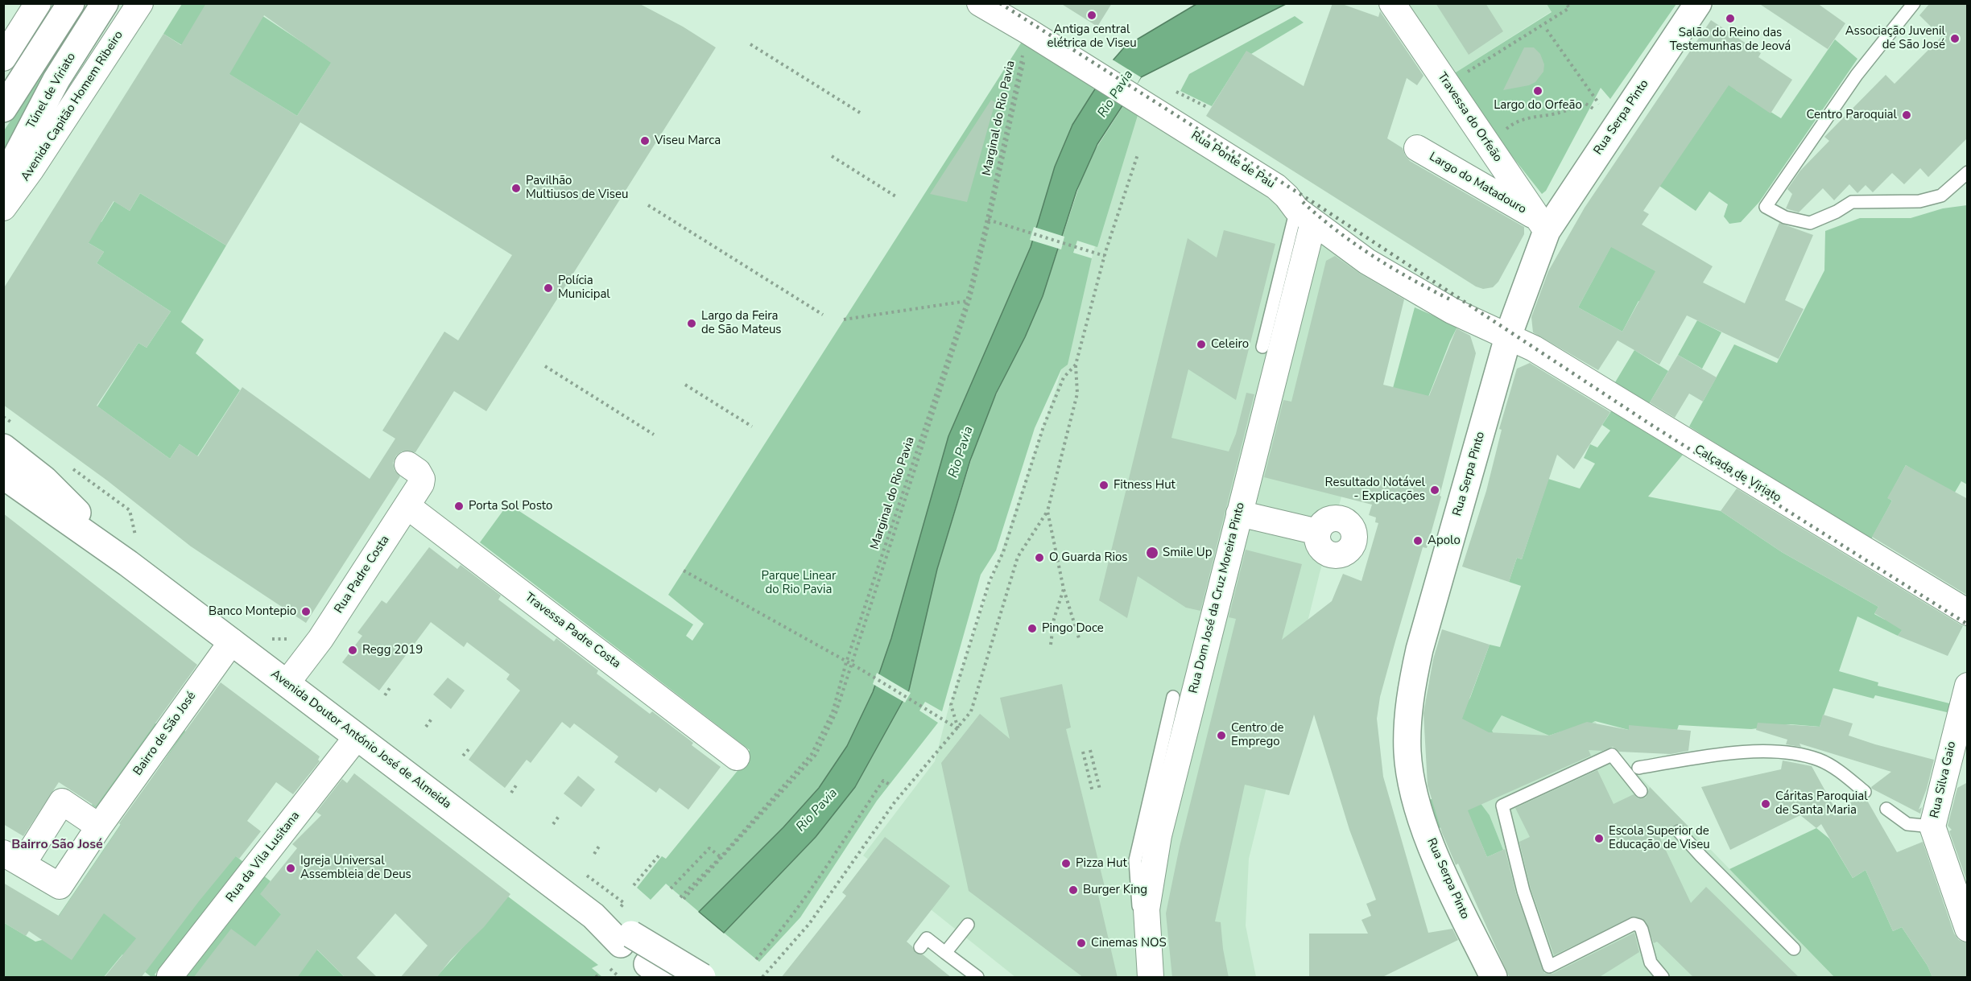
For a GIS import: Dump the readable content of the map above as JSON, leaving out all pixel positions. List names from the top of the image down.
{
  "streets": {
    "main road": ["Túnel de Viriato", "Rua Serpa Pinto", "Avenida Doutor António José de Almeida"],
    "street": [
      "Avenida Capitão Homem Ribeiro",
      "Travessa do Orfeão",
      "Rua Ponte de Pau",
      "Largo do Matadouro",
      "Calçada de Viriato",
      "Rua Padre Costa",
      "Rua Dom José da Cruz Moreira Pinto",
      "Travessa Padre Costa",
      "Bairro de São José",
      "Rua Silva Gaio",
      "Rua da Vila Lusitana"
    ],
    "path": ["Marginal do Rio Pavia"]
  },
  "crossings": [
    ["Travessa do Orfeão", "Rua Serpa Pinto"],
    ["Travessa do Orfeão", "Largo do Matadouro"],
    ["Rua Serpa Pinto", "Rua Ponte de Pau"],
    ["Rua Serpa Pinto", "Largo do Matadouro"],
    ["Rua Serpa Pinto", "Calçada de Viriato"],
    ["Rua Ponte de Pau", "Calçada de Viriato"],
    ["Rua Ponte de Pau", "Rua Dom José da Cruz Moreira Pinto"],
    ["Rua Padre Costa", "Travessa Padre Costa"],
    ["Rua Padre Costa", "Avenida Doutor António José de Almeida"],
    ["Bairro de São José", "Avenida Doutor António José de Almeida"],
    ["Avenida Doutor António José de Almeida", "Rua da Vila Lusitana"]
  ],
  "districts": ["Bairro São José"],
  "water": ["Rio Pavia"],
  "parks": ["Parque Linear do Rio Pavia"],
  "places": [
    "Antiga central elétrica de Viseu",
    "Salão do Reino das Testemunhas de Jeová",
    "Associação Juvenil de São José",
    "Largo do Orfeão",
    "Centro Paroquial",
    "Viseu Marca",
    "Pavilhão Multiusos de Viseu",
    "Polícia Municipal",
    "Largo da Feira de São Mateus",
    "Celeiro",
    "Fitness Hut",
    "Resultado Notável - Explicações",
    "Porta Sol Posto",
    "Apolo",
    "Smile Up",
    "O Guarda Rios",
    "Banco Montepio",
    "Pingo Doce",
    "Regg 2019",
    "Centro de Emprego",
    "Cáritas Paroquial de Santa Maria",
    "Escola Superior de Educação de Viseu",
    "Pizza Hut",
    "Igreja Universal Assembleia de Deus",
    "Burger King",
    "Cinemas NOS"
  ]
}
